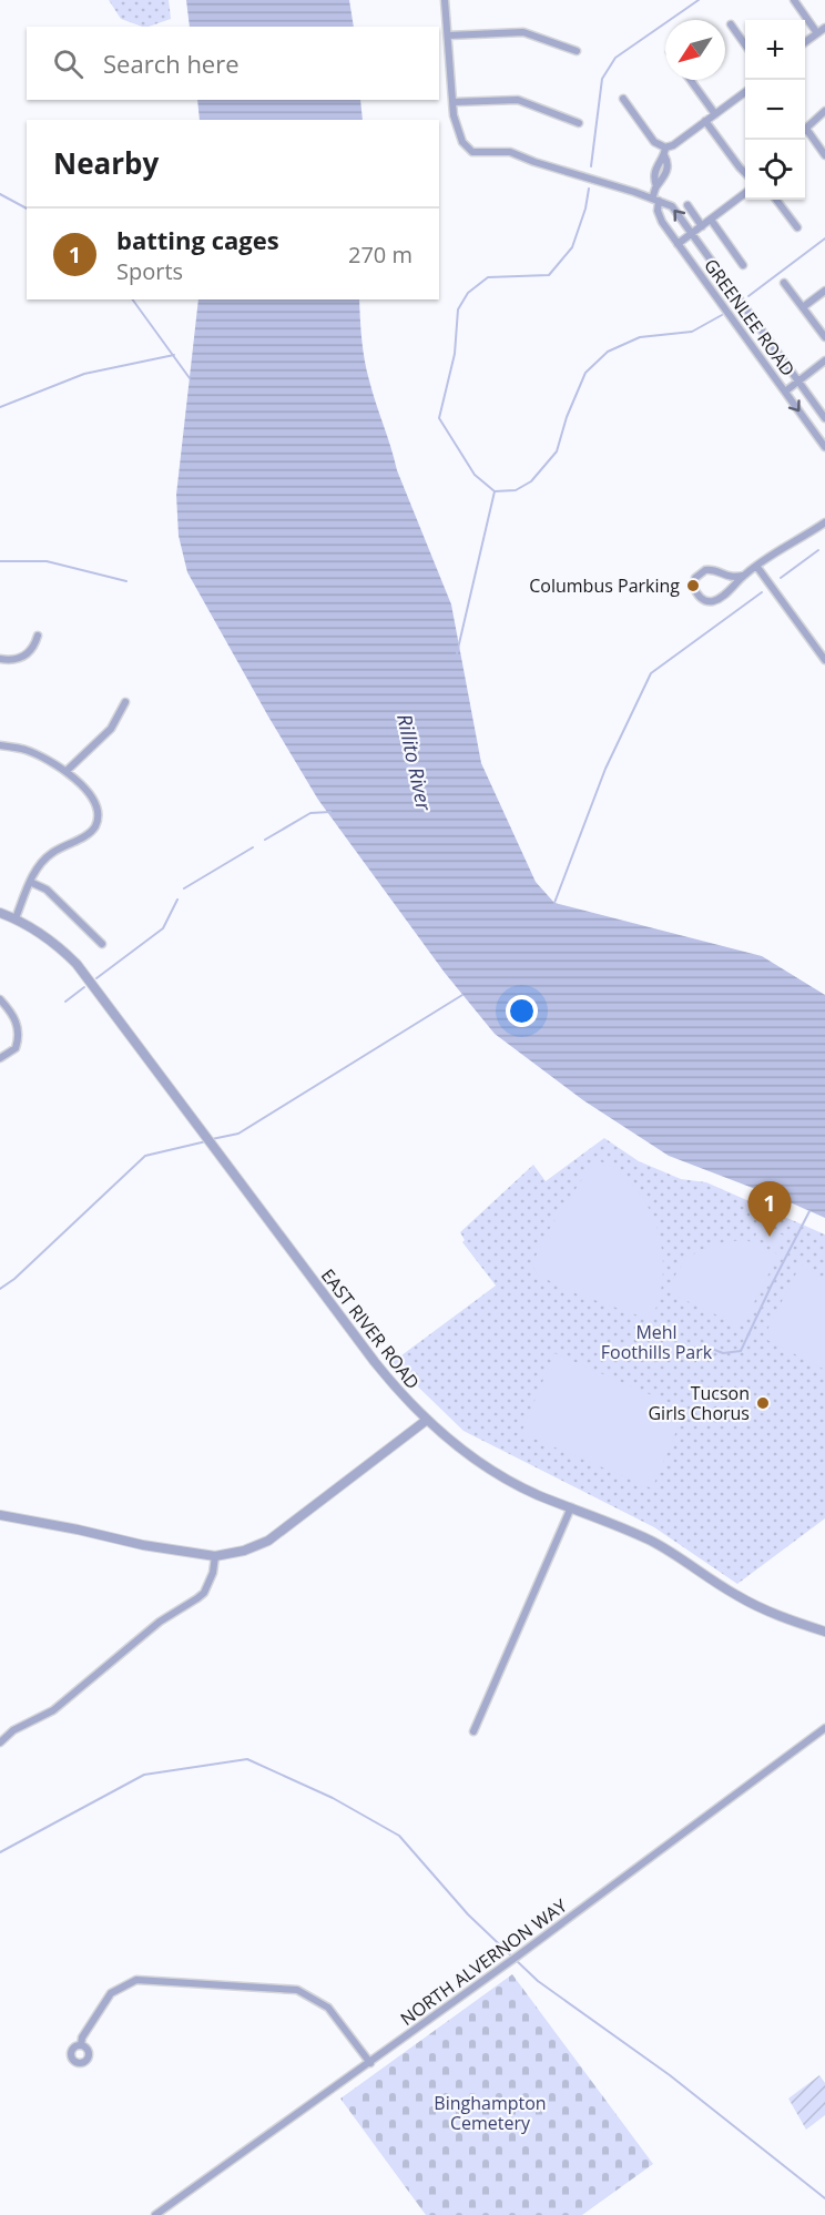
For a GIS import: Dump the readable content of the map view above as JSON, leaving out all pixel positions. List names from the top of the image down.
{
  "streets": {
    "street": ["GREENLEE ROAD", "EAST RIVER ROAD", "NORTH ALVERNON WAY"]
  },
  "water": ["Rillito River"],
  "parks": ["Mehl Foothills Park", "Binghampton Cemetery"],
  "places": ["Columbus Parking", "Tucson Girls Chorus"],
  "north": "bottom left",
  "page": {
    "map_buttons": ["+", "−"],
    "search": "Search here",
    "heading": "Nearby",
    "list": [
      {
        "mark": "1",
        "name": "batting cages",
        "note": "Sports",
        "value": "270 m"
      }
    ],
    "pins": "1"
  }
}
